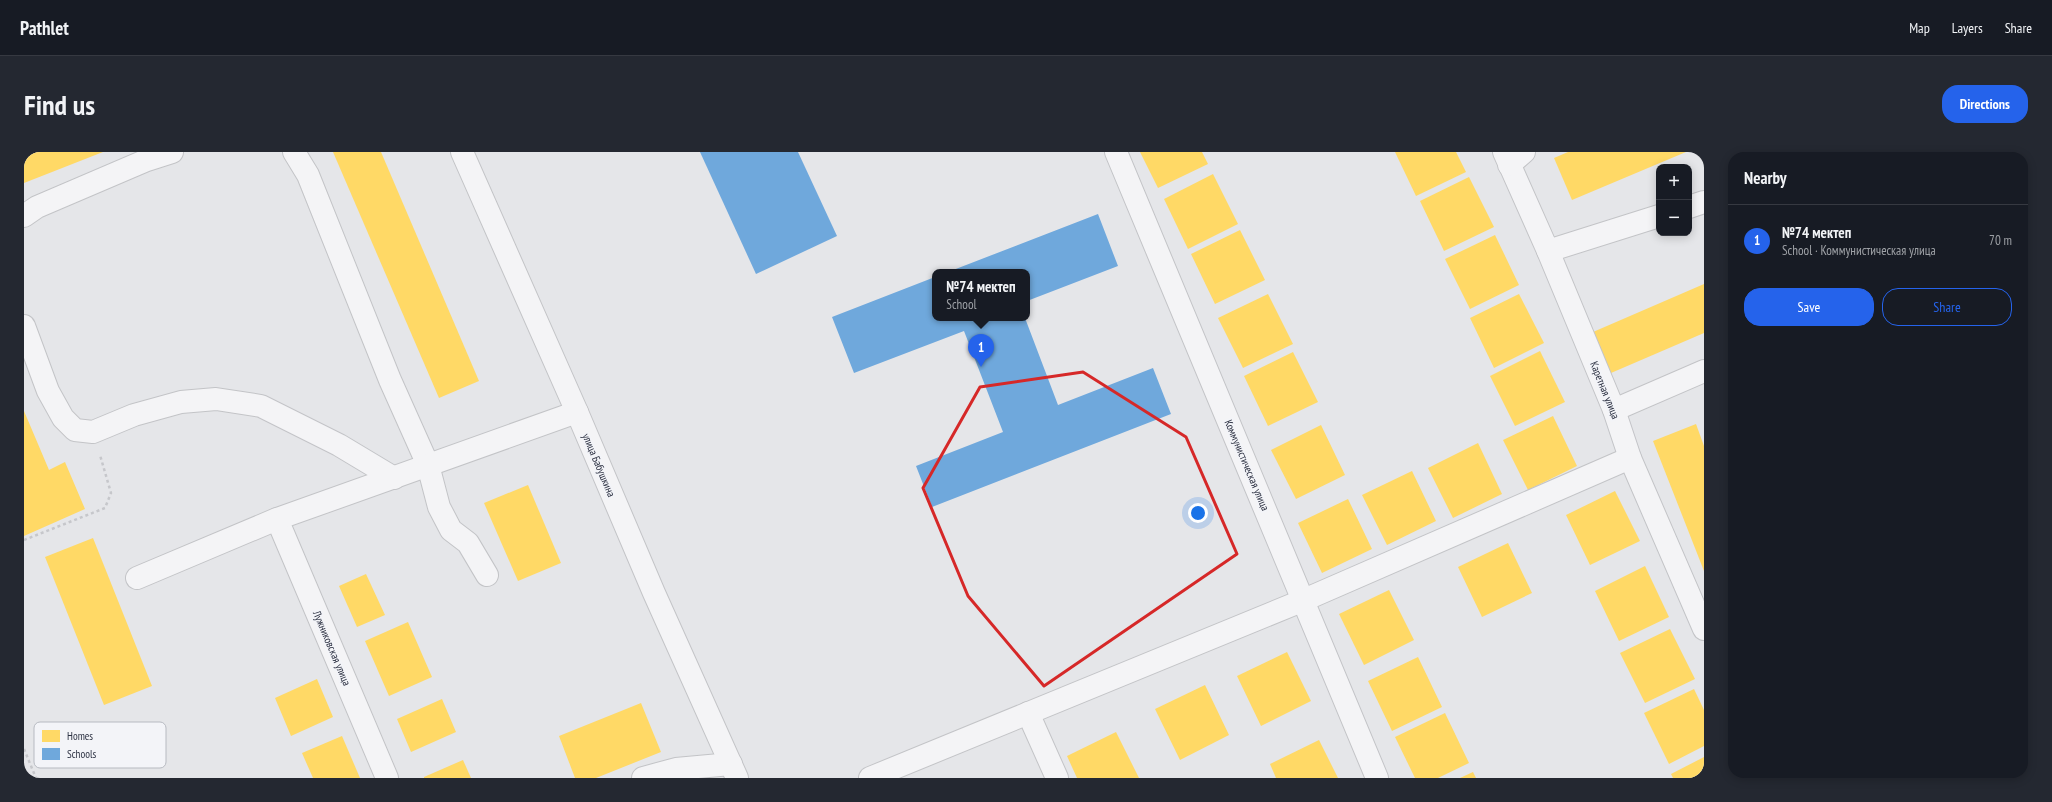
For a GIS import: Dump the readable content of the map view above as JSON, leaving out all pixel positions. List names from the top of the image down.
{
  "streets": {
    "street": [
      "Каретная улица",
      "улица Бабушкина",
      "Коммунистическая улица",
      "Лужниковская улица"
    ]
  },
  "legend": ["Homes", "Schools"],
  "page": {
    "header": "Pathlet",
    "nav": ["Map", "Layers", "Share"],
    "buttons": [
      "Directions",
      ["Save", "Share"]
    ],
    "title": "Find us",
    "heading": "Nearby",
    "map_buttons": ["+", "−"],
    "list": [
      {
        "mark": "1",
        "name": "№74 мектеп",
        "note": "School · Коммунистическая улица",
        "value": "70 m"
      }
    ],
    "popup": ["№74 мектеп", "School"],
    "pins": "1"
  }
}
